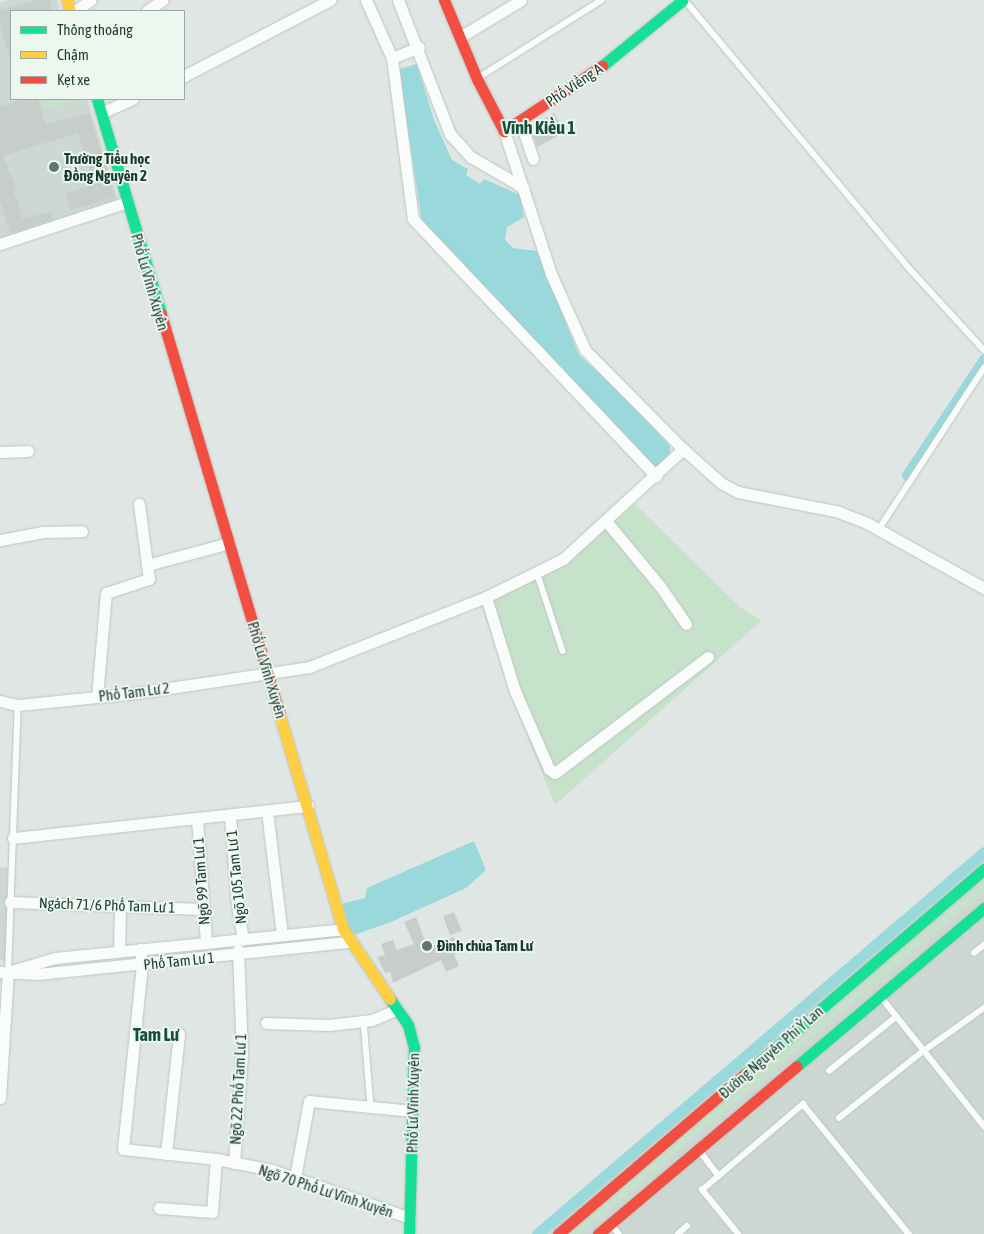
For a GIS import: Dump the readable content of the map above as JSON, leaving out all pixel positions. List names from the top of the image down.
{
  "streets": {
    "street": [
      "Phố Viềng A",
      "Phố Lư Vĩnh Xuyên",
      "Phố Tam Lư 2",
      "Ngõ 105 Tam Lư 1",
      "Ngõ 99 Tam Lư 1",
      "Ngách 71/6 Phố Tam Lư 1",
      "Phố Tam Lư 1",
      "Đường Nguyên Phi Ỷ Lan",
      "Ngõ 22 Phố Tam Lư 1",
      "Ngõ 70 Phố Lư Vĩnh Xuyên"
    ]
  },
  "crossings": [
    ["Phố Lư Vĩnh Xuyên", "Phố Tam Lư 2"],
    ["Phố Lư Vĩnh Xuyên", "Phố Tam Lư 1"],
    ["Phố Lư Vĩnh Xuyên", "Ngõ 70 Phố Lư Vĩnh Xuyên"],
    ["Ngõ 105 Tam Lư 1", "Phố Tam Lư 1"],
    ["Ngõ 105 Tam Lư 1", "Ngõ 22 Phố Tam Lư 1"],
    ["Ngõ 99 Tam Lư 1", "Ngách 71/6 Phố Tam Lư 1"],
    ["Ngõ 99 Tam Lư 1", "Phố Tam Lư 1"],
    ["Phố Tam Lư 1", "Ngõ 22 Phố Tam Lư 1"],
    ["Phố Tam Lư 1", "Ngõ 70 Phố Lư Vĩnh Xuyên"],
    ["Ngõ 22 Phố Tam Lư 1", "Ngõ 70 Phố Lư Vĩnh Xuyên"]
  ],
  "districts": ["Vĩnh Kiều 1", "Tam Lư"],
  "places": ["Trường Tiểu học Đồng Nguyên 2", "Đình chùa Tam Lư"],
  "legend": ["Thông thoáng", "Chậm", "Kẹt xe"]
}
